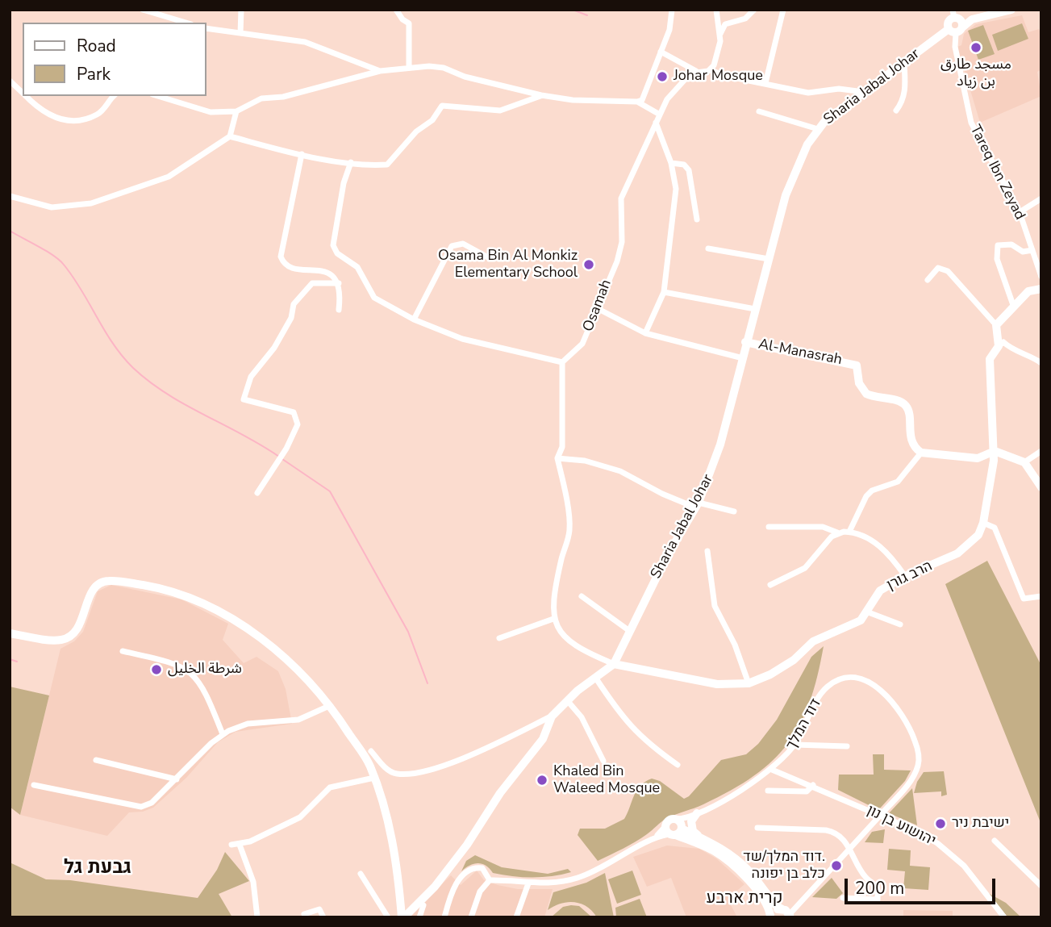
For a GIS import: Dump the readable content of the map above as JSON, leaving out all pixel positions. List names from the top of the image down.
{
  "streets": {
    "street": [
      "Sharia Jabal Johar",
      "Tareq Ibn Zeyad",
      "Osamah",
      "Al-Manasrah",
      "הרב גורן",
      "דוד המלך",
      "יהושוע בן נון"
    ]
  },
  "crossings": [
    ["Sharia Jabal Johar", "Tareq Ibn Zeyad"],
    ["Sharia Jabal Johar", "Al-Manasrah"],
    ["Sharia Jabal Johar", "הרב גורן"],
    ["דוד המלך", "יהושוע בן נון"]
  ],
  "districts": ["גבעת גל", "קרית ארבע"],
  "places": [
    "مسجد طارق بن زياد",
    "Johar Mosque",
    "Osama Bin Al Monkiz Elementary School",
    "شرطة الخليل",
    "Khaled Bin Waleed Mosque",
    "ישיבת ניר",
    "דוד המלך/שד. כלב בן יפונה"
  ],
  "legend": ["Road", "Park"],
  "scale_bar": "200 m"
}
